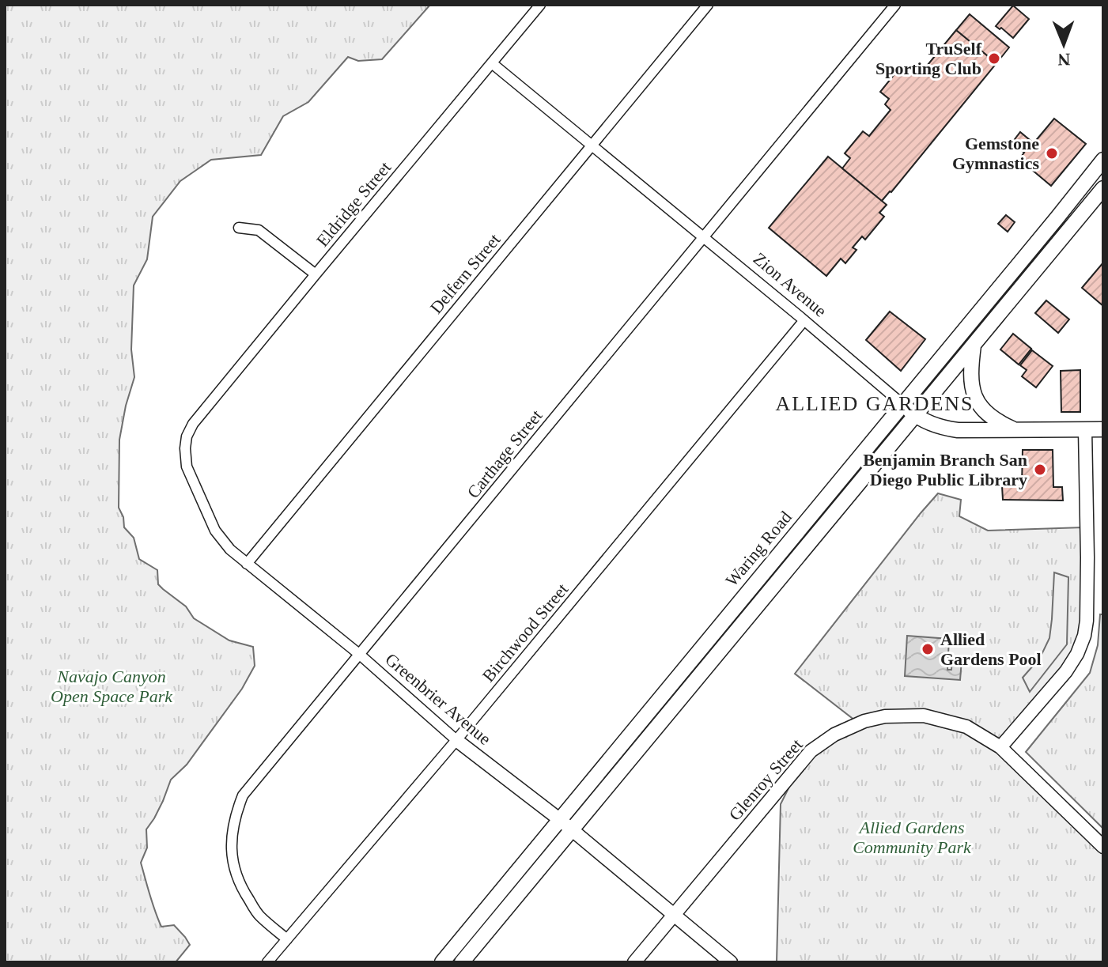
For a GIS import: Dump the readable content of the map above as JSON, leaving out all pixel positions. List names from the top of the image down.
{
  "streets": {
    "main road": ["Zion Avenue", "Waring Road"],
    "street": [
      "Eldridge Street",
      "Delfern Street",
      "Carthage Street",
      "Birchwood Street",
      "Greenbrier Avenue",
      "Glenroy Street"
    ]
  },
  "crossings": [
    ["Eldridge Street", "Zion Avenue"],
    ["Eldridge Street", "Greenbrier Avenue"],
    ["Delfern Street", "Zion Avenue"],
    ["Delfern Street", "Greenbrier Avenue"],
    ["Zion Avenue", "Carthage Street"],
    ["Zion Avenue", "Waring Road"],
    ["Zion Avenue", "Birchwood Street"],
    ["Carthage Street", "Birchwood Street"],
    ["Carthage Street", "Greenbrier Avenue"],
    ["Waring Road", "Greenbrier Avenue"],
    ["Birchwood Street", "Greenbrier Avenue"],
    ["Greenbrier Avenue", "Glenroy Street"]
  ],
  "districts": ["ALLIED GARDENS"],
  "parks": ["Navajo Canyon Open Space Park", "Allied Gardens Community Park"],
  "places": [
    "TruSelf Sporting Club",
    "Gemstone Gymnastics",
    "Benjamin Branch San Diego Public Library",
    "Allied Gardens Pool"
  ],
  "north": "bottom"
}
